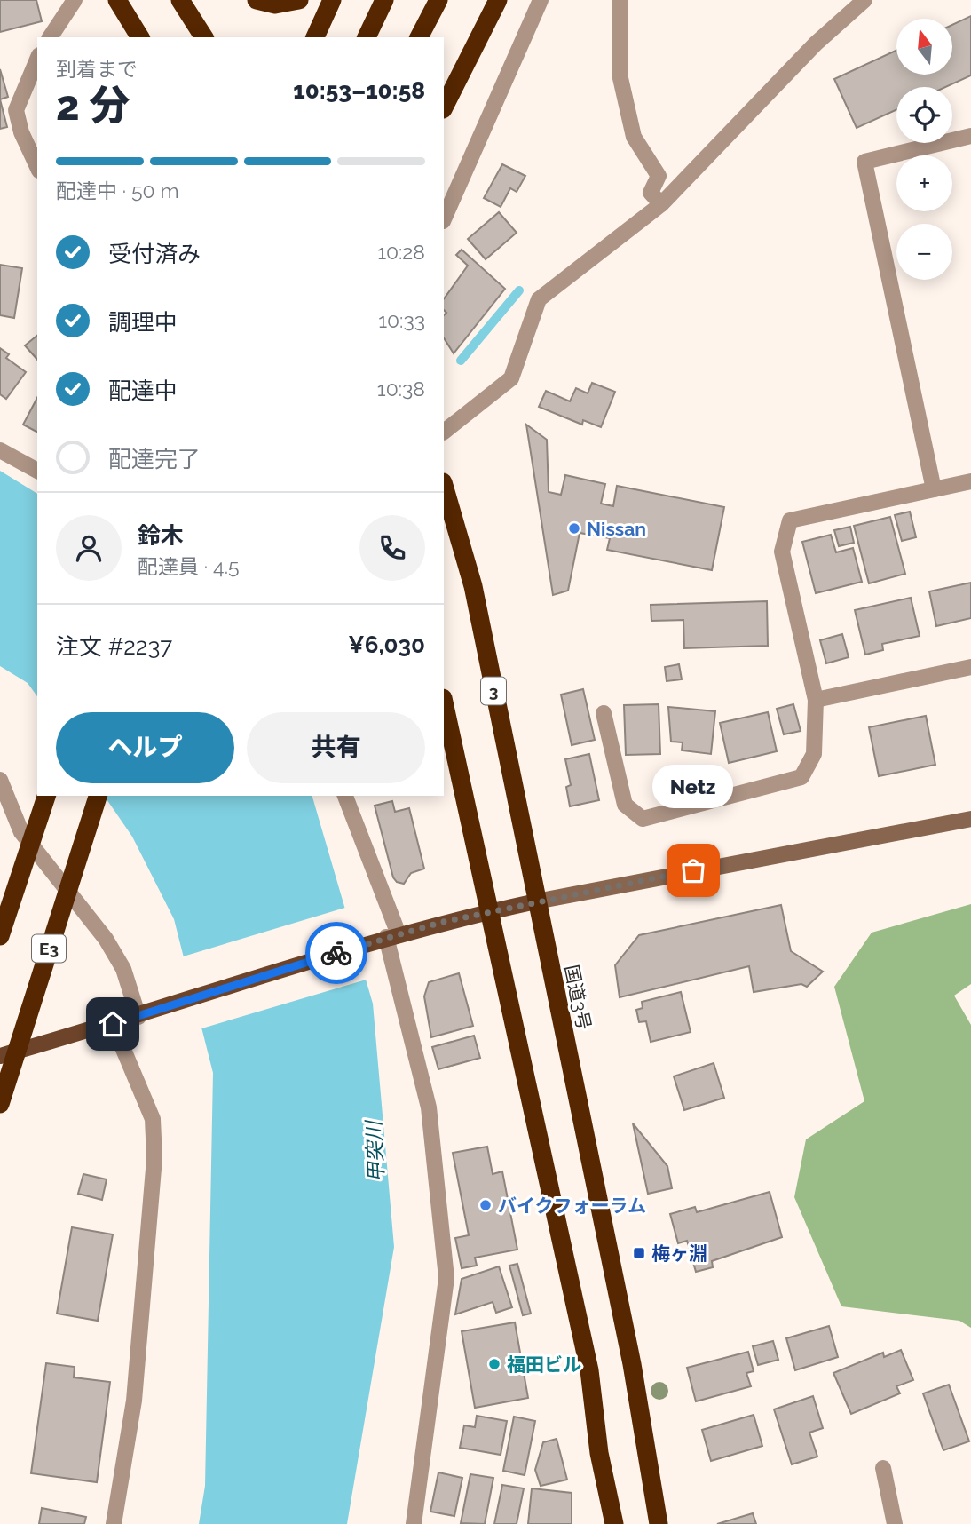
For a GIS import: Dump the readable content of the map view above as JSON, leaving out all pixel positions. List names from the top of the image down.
{
  "streets": {
    "highway": ["3", "E3", "国道3号"]
  },
  "water": ["甲突川"],
  "places": {
    "other": [
      "Nissan",
      "Netz",
      "バイクフォーラム",
      "福田ビル"
    ],
    "transit": ["梅ヶ淵"]
  },
  "north": "top",
  "page": {
    "map_buttons": ["+", "−"],
    "heading": ["2 分", "到着まで", "10:53–10:58"],
    "panel": [
      "鈴木",
      "配達員 · 4.5",
      "注文 #2237",
      "¥6,030"
    ],
    "bar": "配達中 · 50 m",
    "list": [
      ["受付済み", "10:28"],
      ["調理中", "10:33"],
      ["配達中", "10:38"],
      "配達完了"
    ],
    "buttons": ["ヘルプ", "共有"],
    "bubble": "Netz"
  }
}
